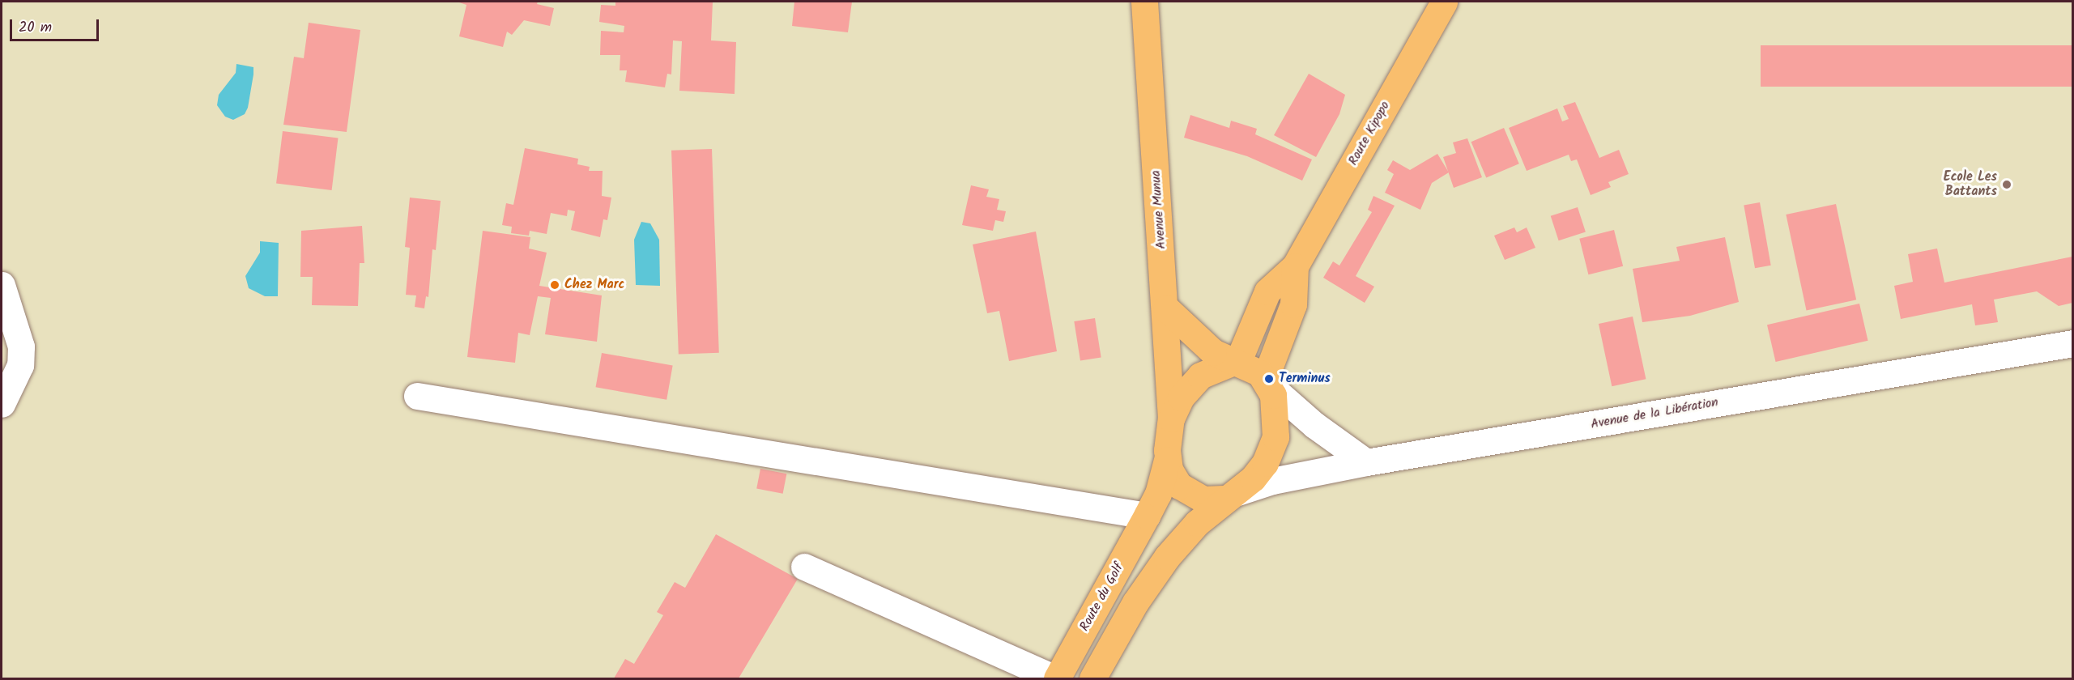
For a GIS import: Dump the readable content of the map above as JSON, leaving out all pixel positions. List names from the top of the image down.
{
  "streets": {
    "main road": ["Route Kipopo", "Avenue Munua", "Route du Golf"],
    "street": ["Avenue de la Libération"]
  },
  "crossings": [
    ["Route Kipopo", "Avenue Munua"],
    ["Route Kipopo", "Avenue de la Libération"],
    ["Avenue Munua", "Avenue de la Libération"]
  ],
  "places": ["Ecole Les Battants", "Chez Marc", "Terminus"],
  "scale_bar": "20 m"
}
